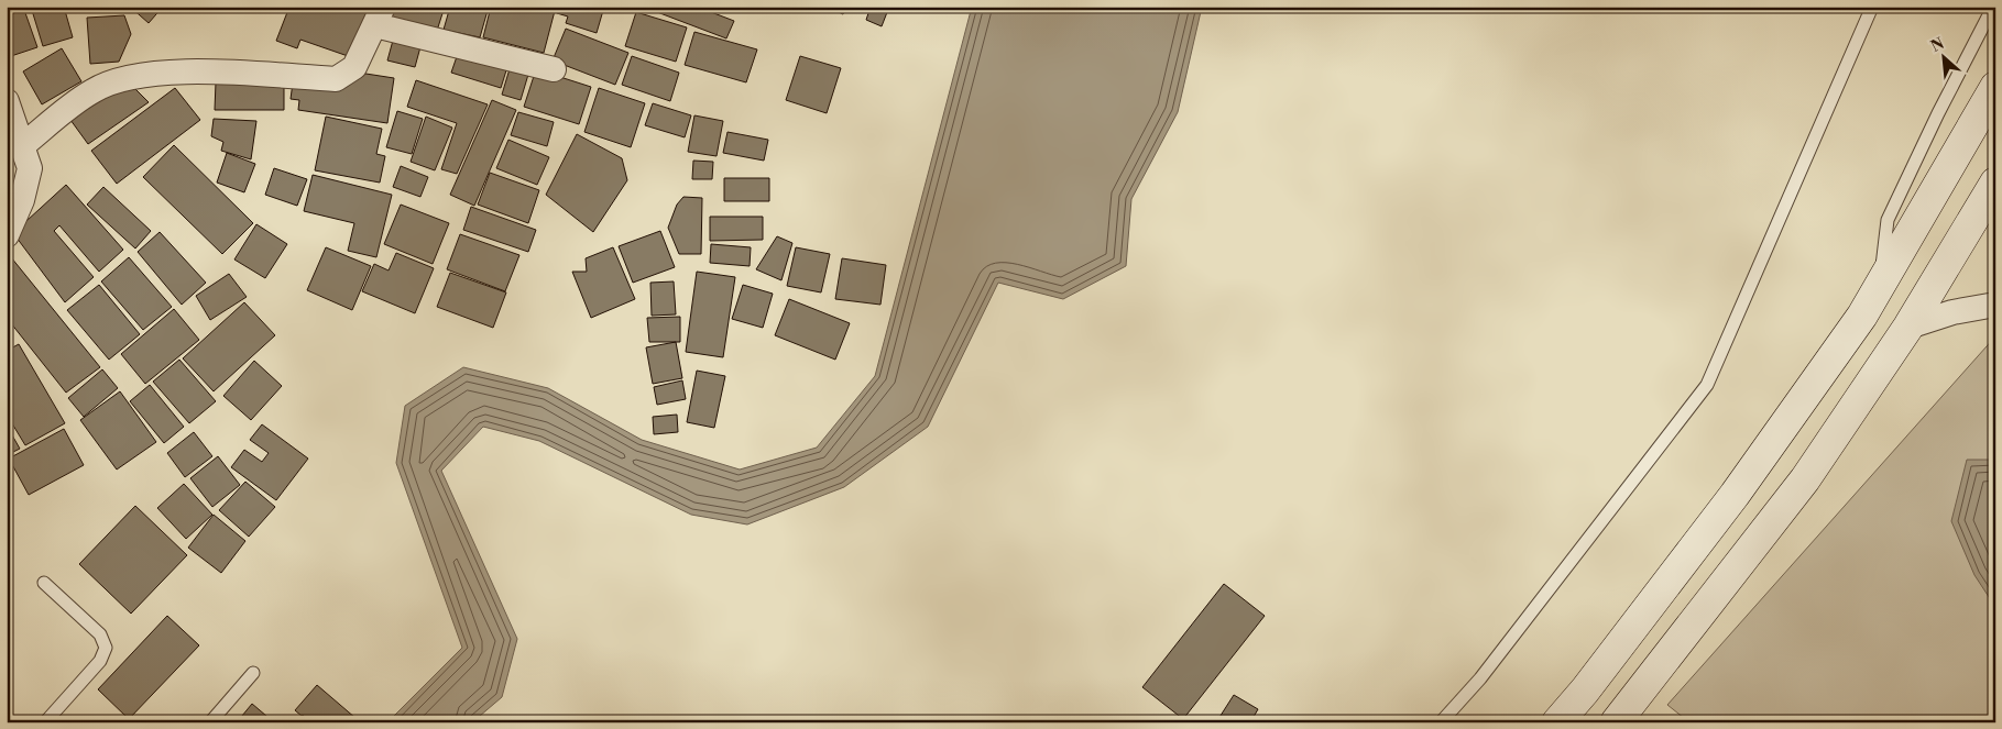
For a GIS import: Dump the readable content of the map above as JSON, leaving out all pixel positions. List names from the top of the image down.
{
  "north": "top left"
}
